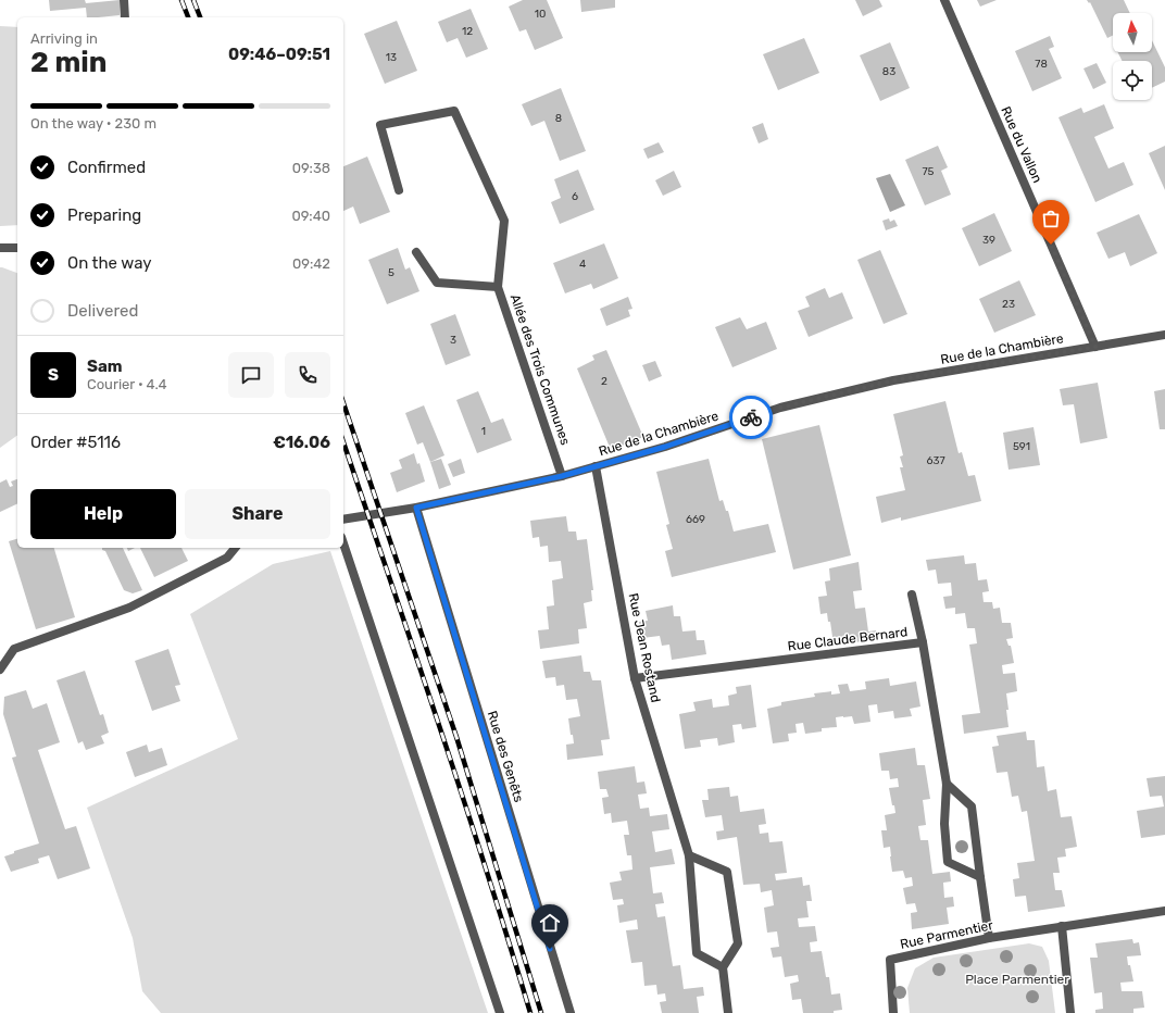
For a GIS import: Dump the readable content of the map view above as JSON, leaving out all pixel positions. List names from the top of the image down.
{
  "streets": {
    "street": [
      "Rue du Vallon",
      "Rue de la Chambière",
      "Allée des Trois Communes",
      "Rue Claude Bernard",
      "Rue Jean Rostand",
      "Rue des Genêts",
      "Rue Parmentier"
    ]
  },
  "crossings": [
    ["Rue du Vallon", "Rue de la Chambière"],
    ["Rue de la Chambière", "Allée des Trois Communes"],
    ["Rue de la Chambière", "Rue Jean Rostand"],
    ["Rue de la Chambière", "Rue des Genêts"],
    ["Rue Claude Bernard", "Rue Jean Rostand"]
  ],
  "parks": ["Place Parmentier"],
  "house_numbers": [
    "10",
    "12",
    "13",
    "78",
    "83",
    "8",
    "75",
    "6",
    "39",
    "4",
    "5",
    "23",
    "3",
    "2",
    "1",
    "591",
    "637",
    "669"
  ],
  "north": "top",
  "page": {
    "heading": ["2 min", "Arriving in", "09:46–09:51"],
    "panel": [
      "Sam",
      "Courier · 4.4",
      "Order #5116",
      "€16.06"
    ],
    "bar": "On the way · 230 m",
    "list": [
      ["Confirmed", "09:38"],
      ["Preparing", "09:40"],
      ["On the way", "09:42"],
      "Delivered"
    ],
    "round": "S",
    "buttons": ["Help", "Share"]
  }
}
